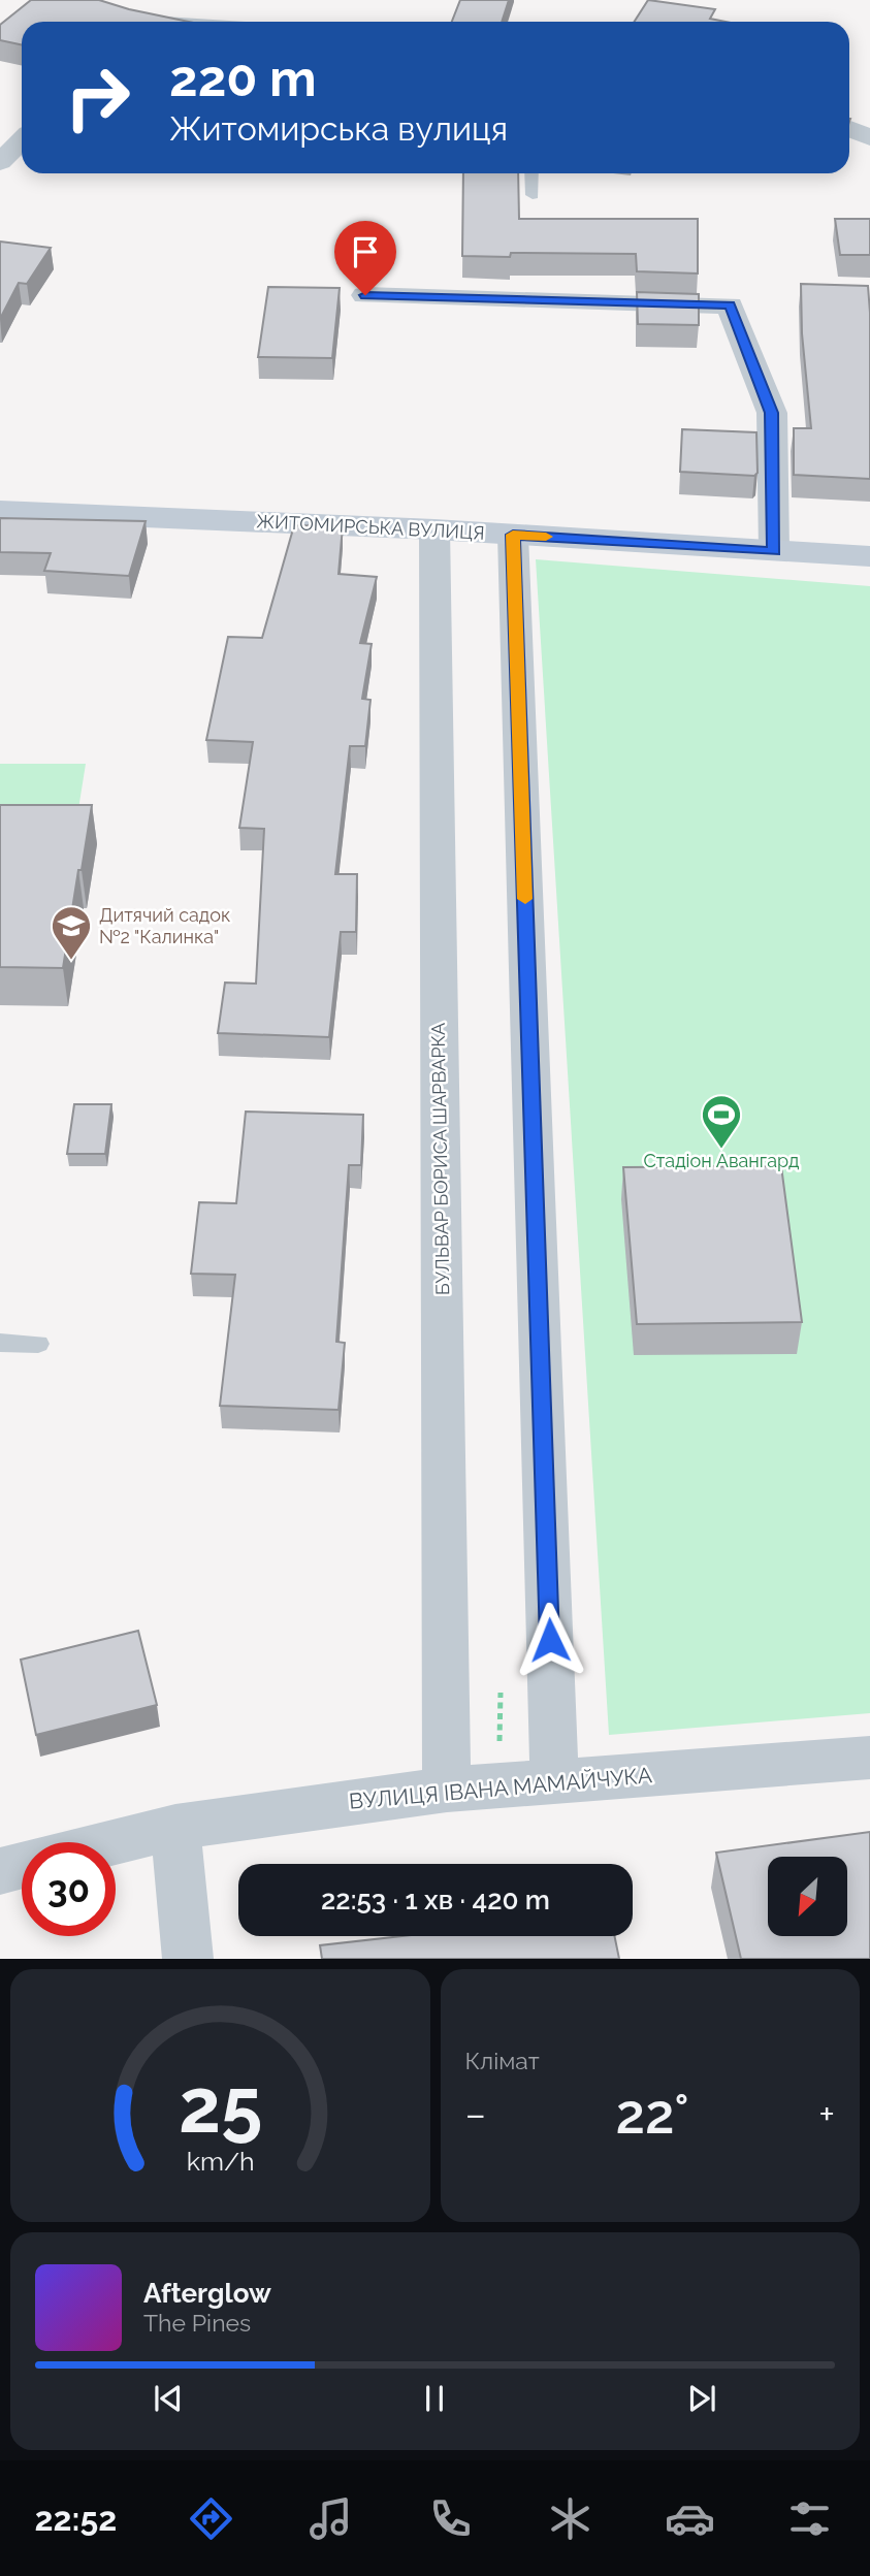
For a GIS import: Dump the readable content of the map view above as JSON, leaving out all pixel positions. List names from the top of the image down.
{
  "streets": {
    "main road": ["ЖИТОМИРСЬКА ВУЛИЦЯ"],
    "street": ["БУЛЬВАР БОРИСА ШАРВАРКА", "ВУЛИЦЯ ІВАНА МАМАЙЧУКА"]
  },
  "crossings": [
    ["ЖИТОМИРСЬКА ВУЛИЦЯ", "БУЛЬВАР БОРИСА ШАРВАРКА"],
    ["БУЛЬВАР БОРИСА ШАРВАРКА", "ВУЛИЦЯ ІВАНА МАМАЙЧУКА"]
  ],
  "places": {
    "school or university": ["Дитячий садок №2 \"Калинка\""],
    "sports": ["Стадіон Авангард"]
  },
  "north": "bottom left",
  "page": {
    "turn": ["220 m", "Житомирська вулиця"],
    "limit": "30",
    "trip": "22:53 · 1 хв · 420 m",
    "tile": "Клімат",
    "heat": ["−", "22°", "+"],
    "song": ["Afterglow", "The Pines"],
    "tabs": "22:52",
    "gauge": ["25", "km/h"]
  }
}
